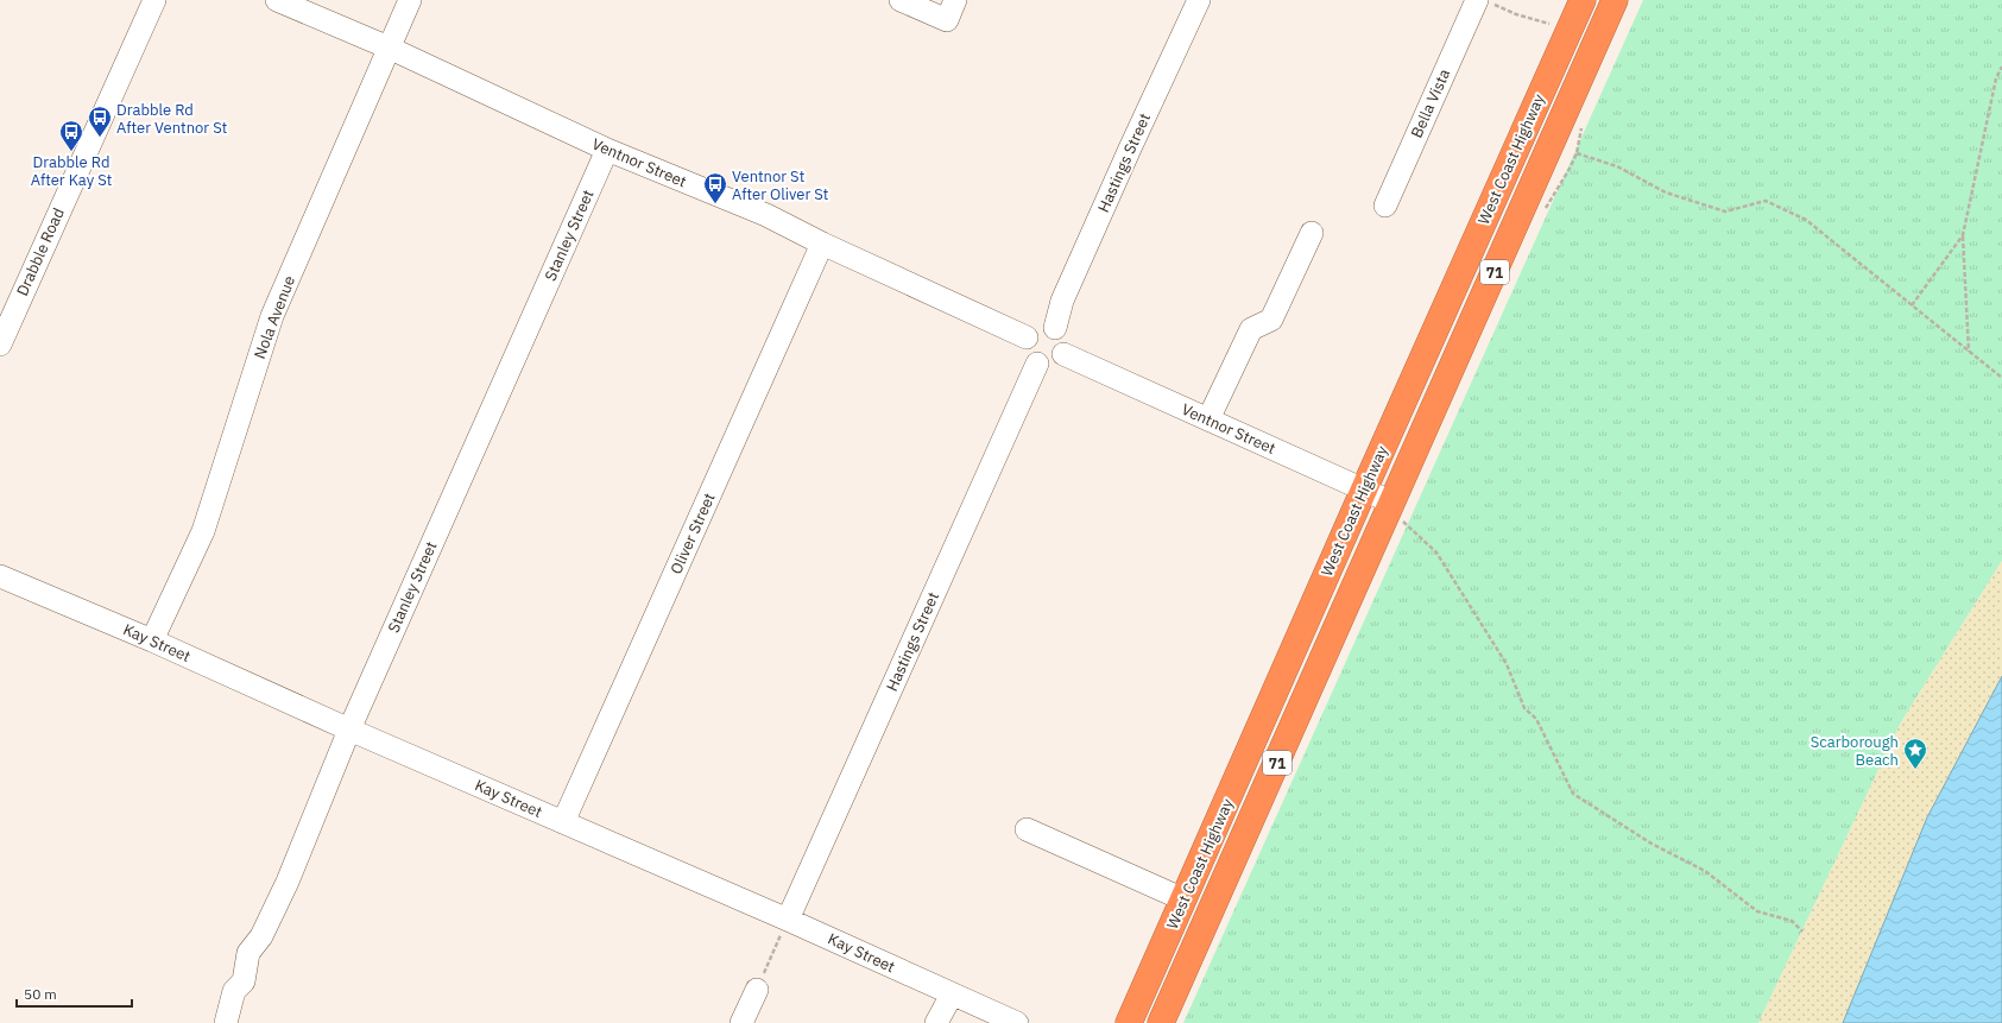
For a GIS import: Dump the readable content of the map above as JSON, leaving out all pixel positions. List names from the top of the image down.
{
  "streets": {
    "highway": ["West Coast Highway", "71"],
    "street": [
      "Bella Vista",
      "Ventnor Street",
      "Hastings Street",
      "Stanley Street",
      "Drabble Road",
      "Nola Avenue",
      "Oliver Street",
      "Kay Street"
    ]
  },
  "crossings": [
    ["West Coast Highway", "Ventnor Street"],
    ["Ventnor Street", "Hastings Street"],
    ["Ventnor Street", "Stanley Street"],
    ["Ventnor Street", "Nola Avenue"],
    ["Ventnor Street", "Oliver Street"],
    ["Hastings Street", "Kay Street"],
    ["Stanley Street", "Kay Street"],
    ["Nola Avenue", "Kay Street"],
    ["Oliver Street", "Kay Street"]
  ],
  "places": {
    "bus stop": ["Drabble Rd After Ventnor St", "Drabble Rd After Kay St", "Ventnor St After Oliver St"],
    "place": ["Scarborough Beach"]
  },
  "scale_bar": "50 m"
}
